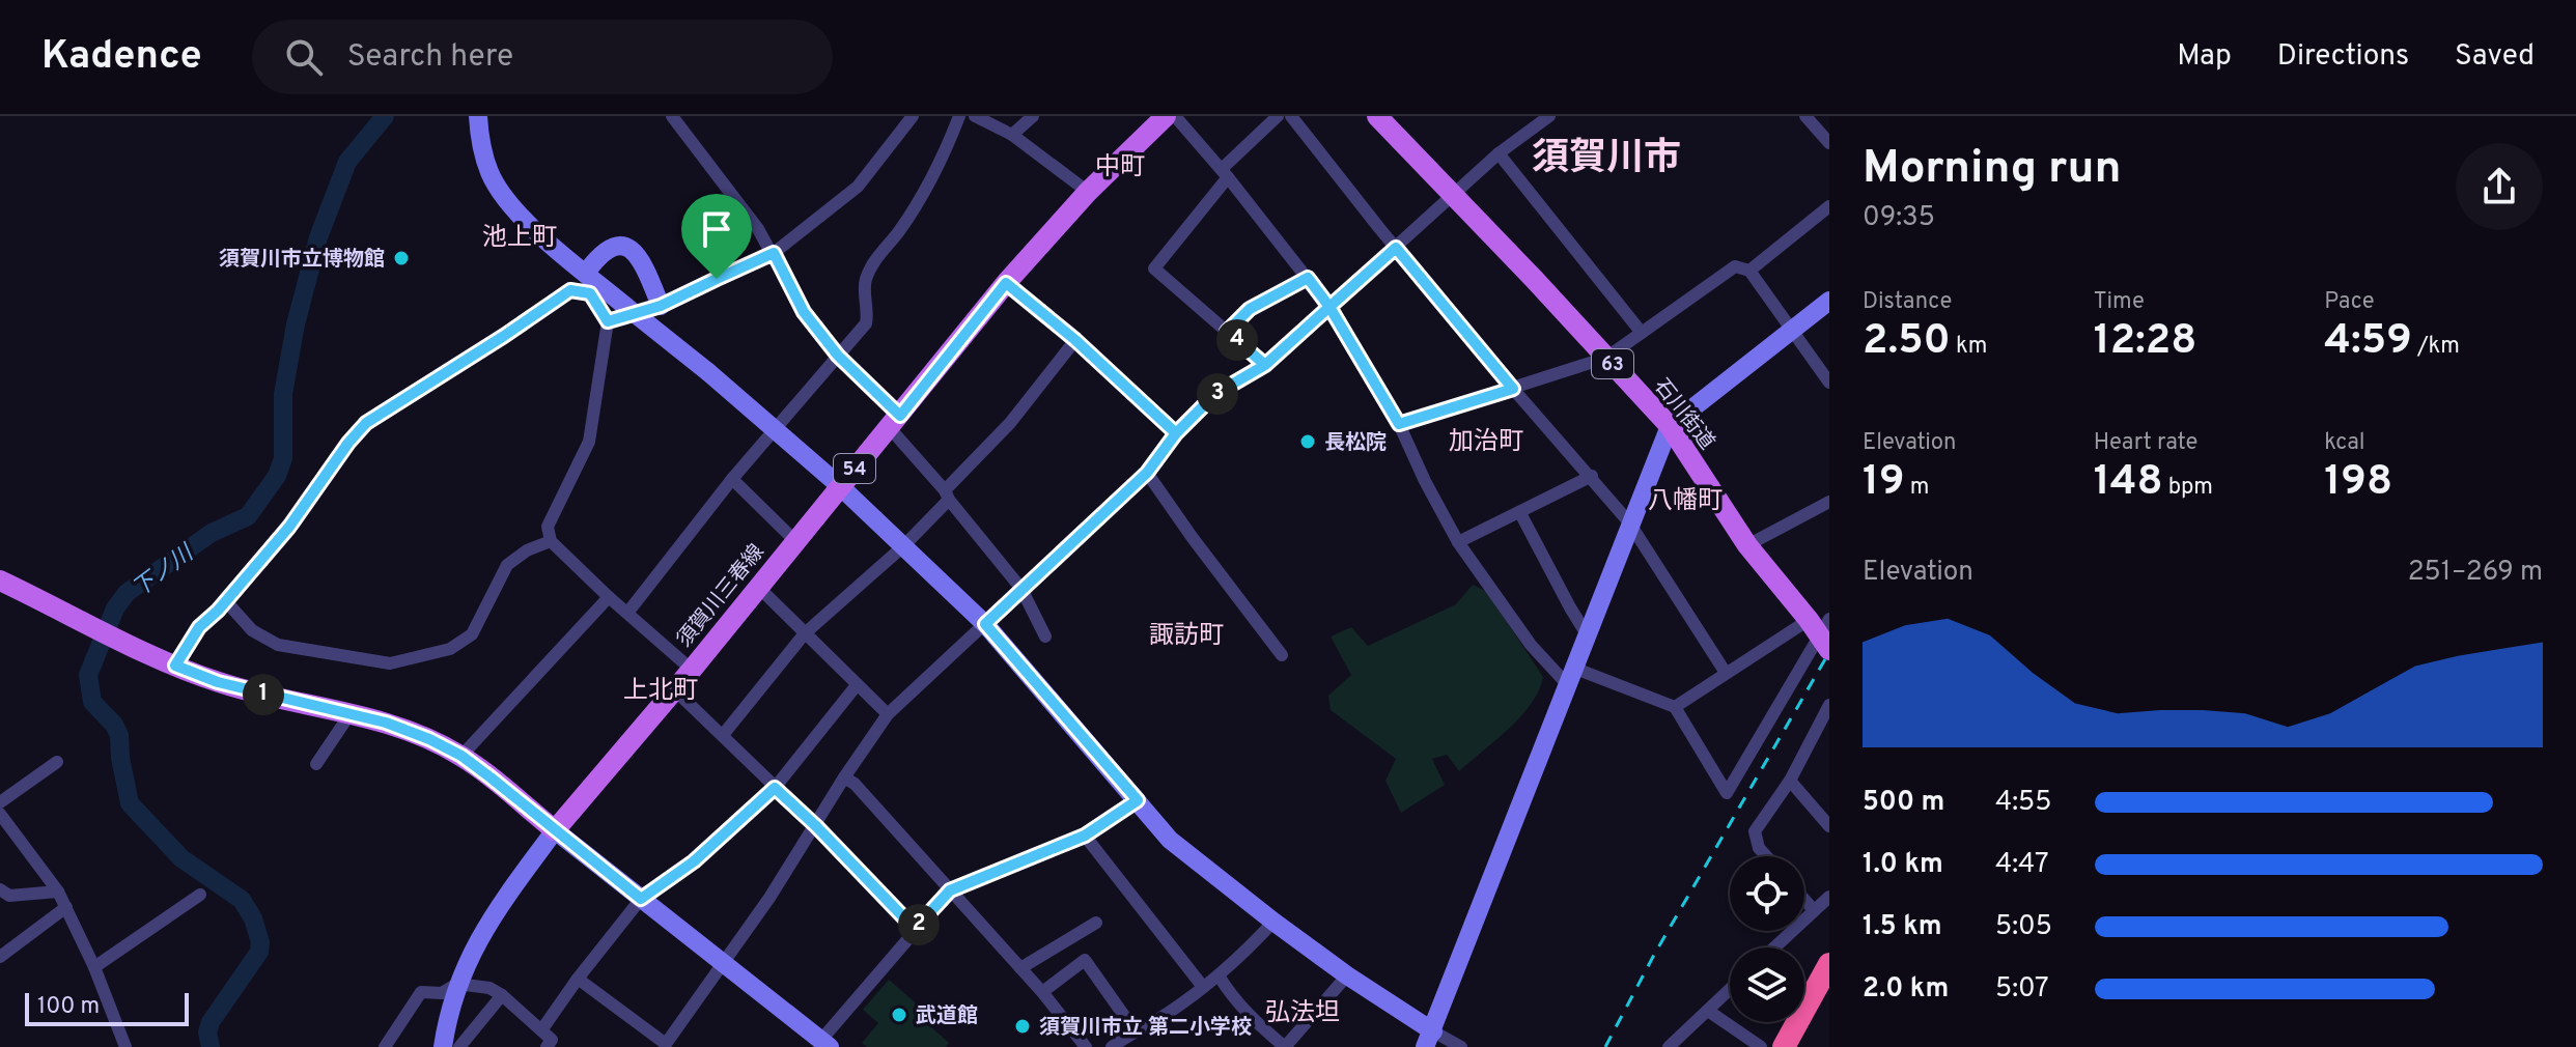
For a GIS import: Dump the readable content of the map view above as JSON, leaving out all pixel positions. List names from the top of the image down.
{
  "streets": {
    "main road": [
      "63",
      "石川街道",
      "54",
      "須賀川三春線"
    ]
  },
  "districts": [
    "須賀川市",
    "中町",
    "池上町",
    "加治町",
    "八幡町",
    "諏訪町",
    "上北町",
    "弘法坦"
  ],
  "water": ["下ノ川"],
  "places": [
    "須賀川市立博物館",
    "長松院",
    "武道館",
    "須賀川市立 第二小学校"
  ],
  "scale_bar": "100 m",
  "page": {
    "header": "Kadence",
    "search": "Search here",
    "nav": ["Map", "Directions", "Saved"],
    "heading": ["Morning run", "09:35"],
    "stats": [
      ["Distance", "2.50 km"],
      ["Time", "12:28"],
      ["Pace", "4:59 /km"],
      ["Elevation", "19 m"],
      ["Heart rate", "148 bpm"],
      ["kcal", "198"]
    ],
    "pins": [
      "4",
      "3",
      "1",
      "2"
    ],
    "chart": ["Elevation", "251–269 m"],
    "list": [
      {
        "name": "500 m",
        "note": "4:55"
      },
      {
        "name": "1.0 km",
        "note": "4:47"
      },
      {
        "name": "1.5 km",
        "note": "5:05"
      },
      {
        "name": "2.0 km",
        "note": "5:07"
      }
    ],
    "scale": "100 m"
  }
}
